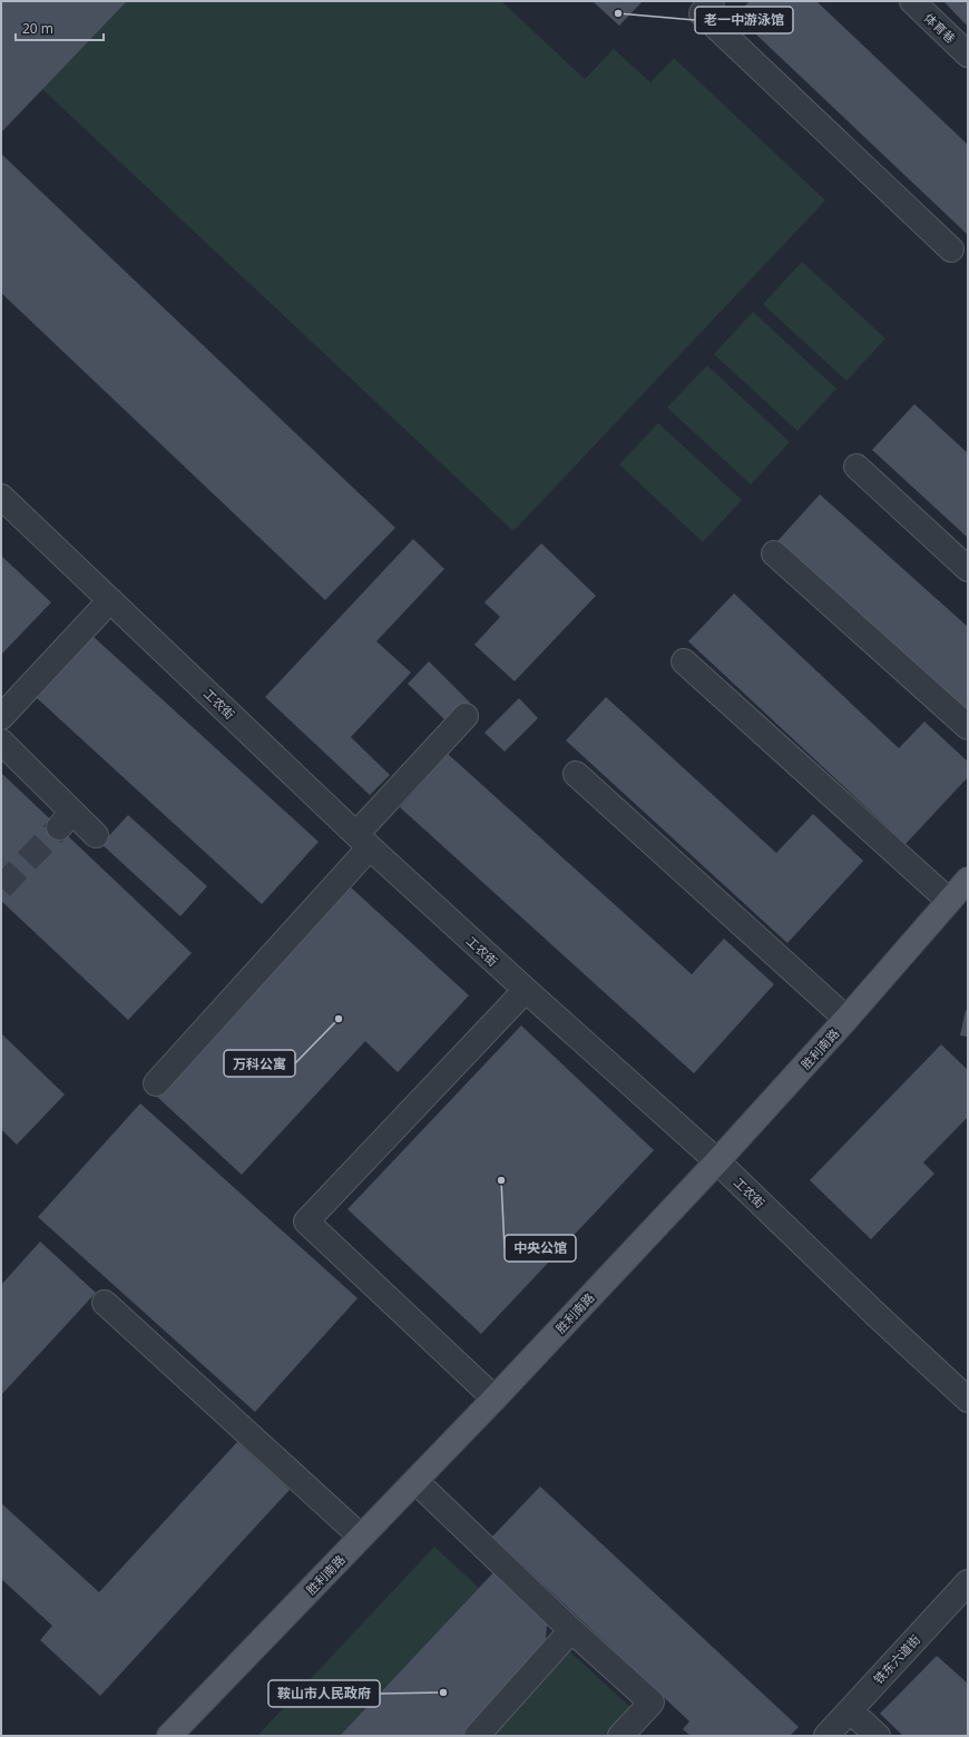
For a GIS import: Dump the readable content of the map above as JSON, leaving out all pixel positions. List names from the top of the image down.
{
  "streets": {
    "main road": ["胜利南路"],
    "street": ["体育巷", "工农街", "铁东六道街"]
  },
  "crossings": [
    ["工农街", "胜利南路"]
  ],
  "places": [
    "老一中游泳馆",
    "万科公寓",
    "中央公馆",
    "鞍山市人民政府"
  ],
  "scale_bar": "20 m"
}
